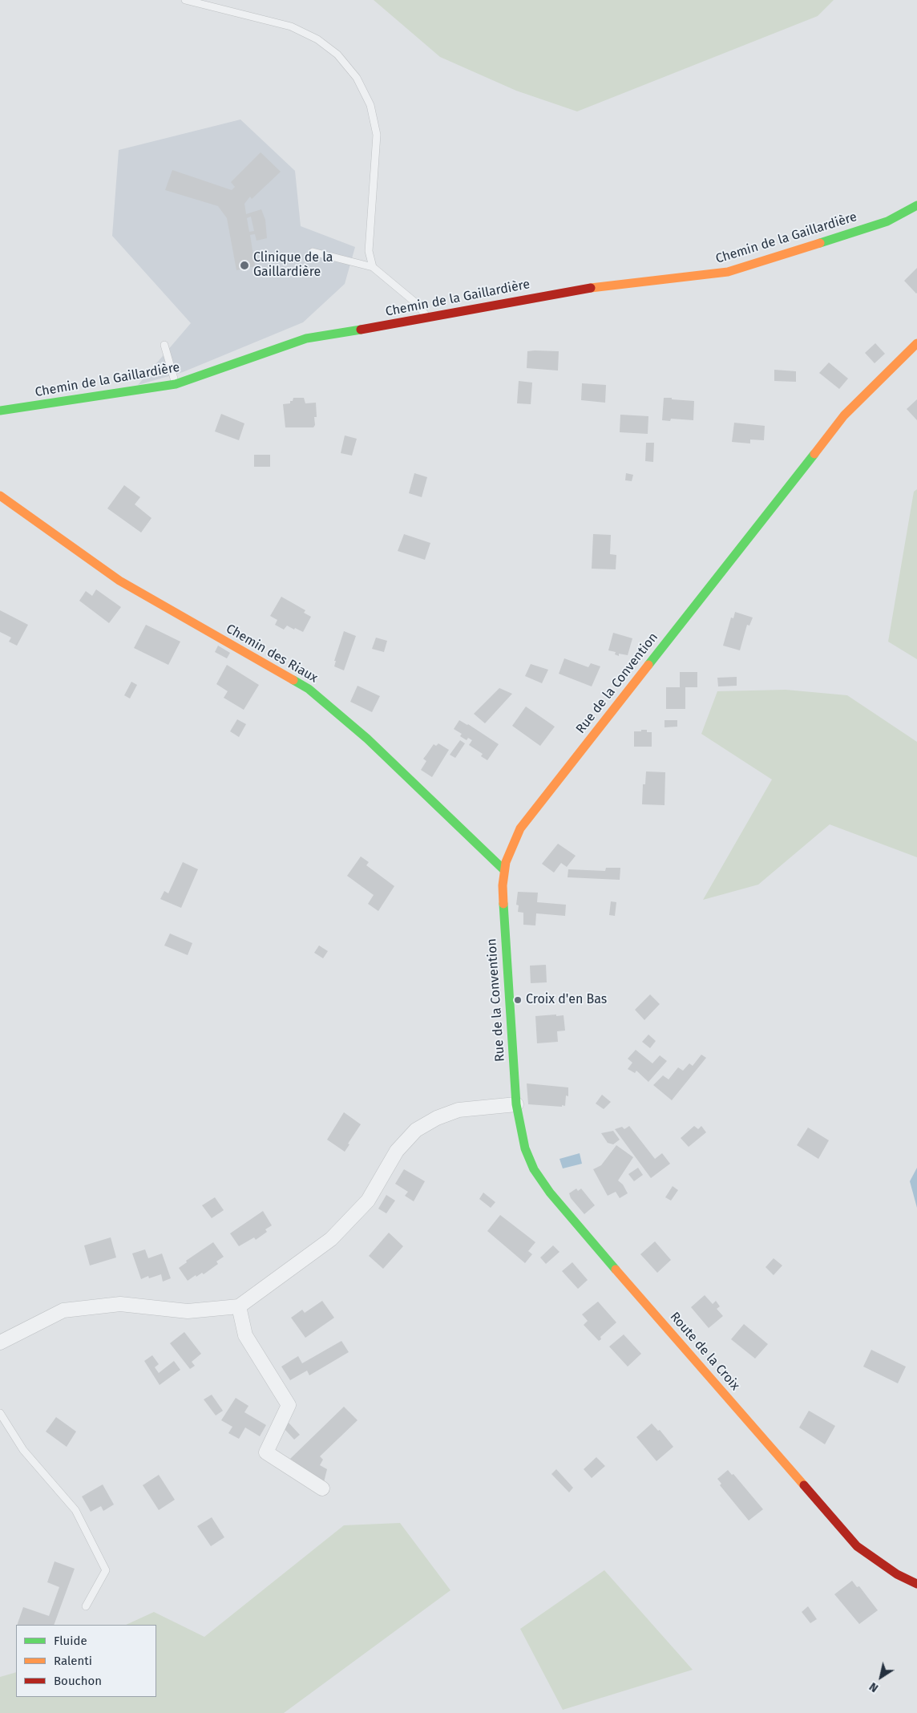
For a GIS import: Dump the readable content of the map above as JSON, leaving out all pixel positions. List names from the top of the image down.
{
  "streets": {
    "street": [
      "Chemin de la Gaillardière",
      "Chemin des Riaux",
      "Rue de la Convention",
      "Route de la Croix"
    ]
  },
  "crossings": [
    ["Chemin des Riaux", "Rue de la Convention"],
    ["Rue de la Convention", "Route de la Croix"]
  ],
  "places": ["Clinique de la Gaillardière", "Croix d'en Bas"],
  "legend": ["Fluide", "Ralenti", "Bouchon"],
  "north": "bottom left"
}
